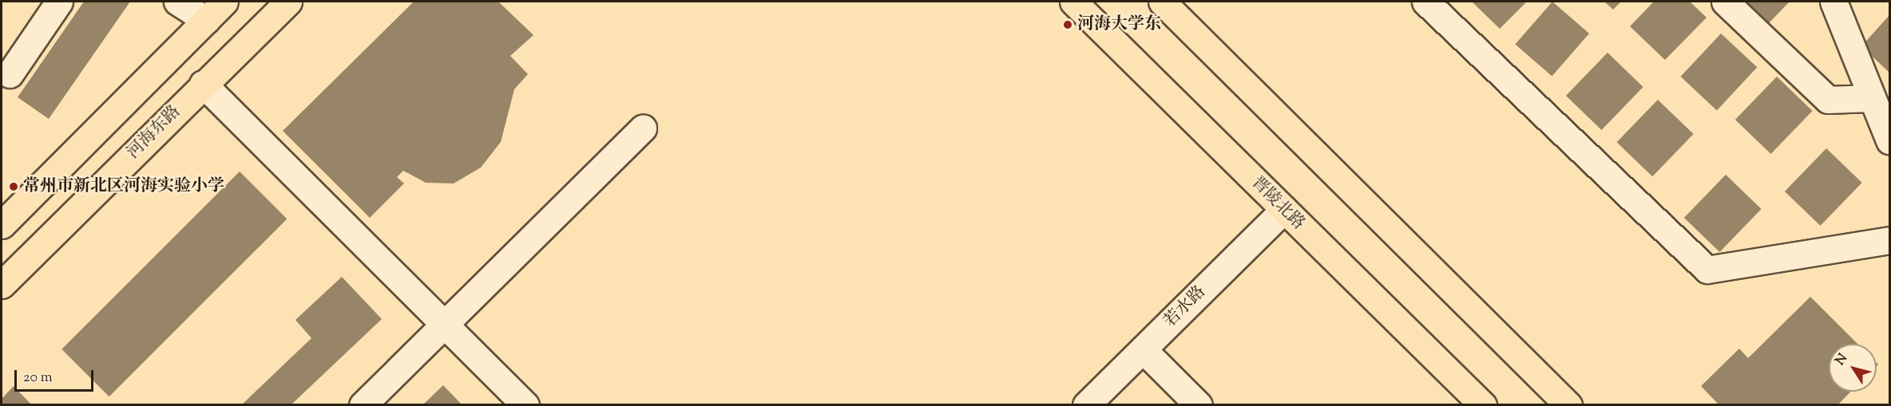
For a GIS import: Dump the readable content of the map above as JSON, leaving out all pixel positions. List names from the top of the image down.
{
  "streets": {
    "main road": ["河海东路", "晋陵北路"],
    "street": ["若水路"]
  },
  "crossings": [
    ["晋陵北路", "若水路"]
  ],
  "places": ["河海大学东", "常州市新北区河海实验小学"],
  "scale_bar": "20 m",
  "north": "top left"
}
